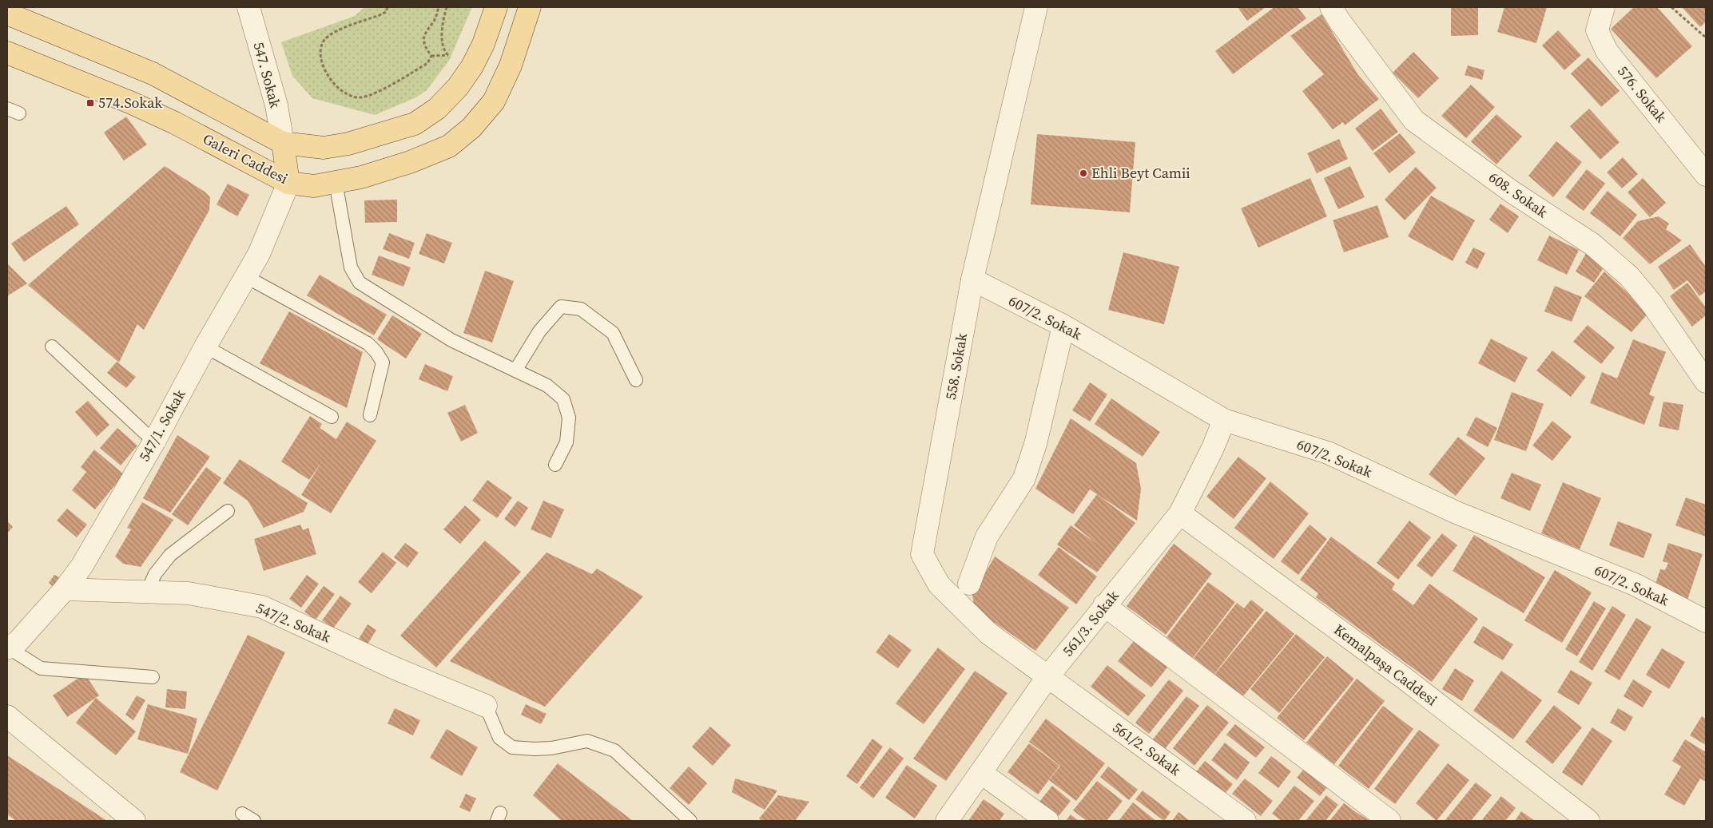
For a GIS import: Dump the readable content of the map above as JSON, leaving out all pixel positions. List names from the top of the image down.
{
  "streets": {
    "main road": ["Galeri Caddesi"],
    "street": [
      "547. Sokak",
      "576. Sokak",
      "608. Sokak",
      "607/2. Sokak",
      "558. Sokak",
      "547/1. Sokak",
      "547/2. Sokak",
      "561/3. Sokak",
      "Kemalpaşa Caddesi",
      "561/2. Sokak"
    ]
  },
  "crossings": [
    ["Galeri Caddesi", "547/1. Sokak"],
    ["607/2. Sokak", "558. Sokak"],
    ["607/2. Sokak", "561/3. Sokak"],
    ["558. Sokak", "561/3. Sokak"],
    ["558. Sokak", "561/2. Sokak"],
    ["547/1. Sokak", "547/2. Sokak"],
    ["561/3. Sokak", "Kemalpaşa Caddesi"],
    ["561/3. Sokak", "561/2. Sokak"]
  ],
  "places": {
    "transit": ["574.Sokak"],
    "other": ["Ehli Beyt Camii"]
  }
}
